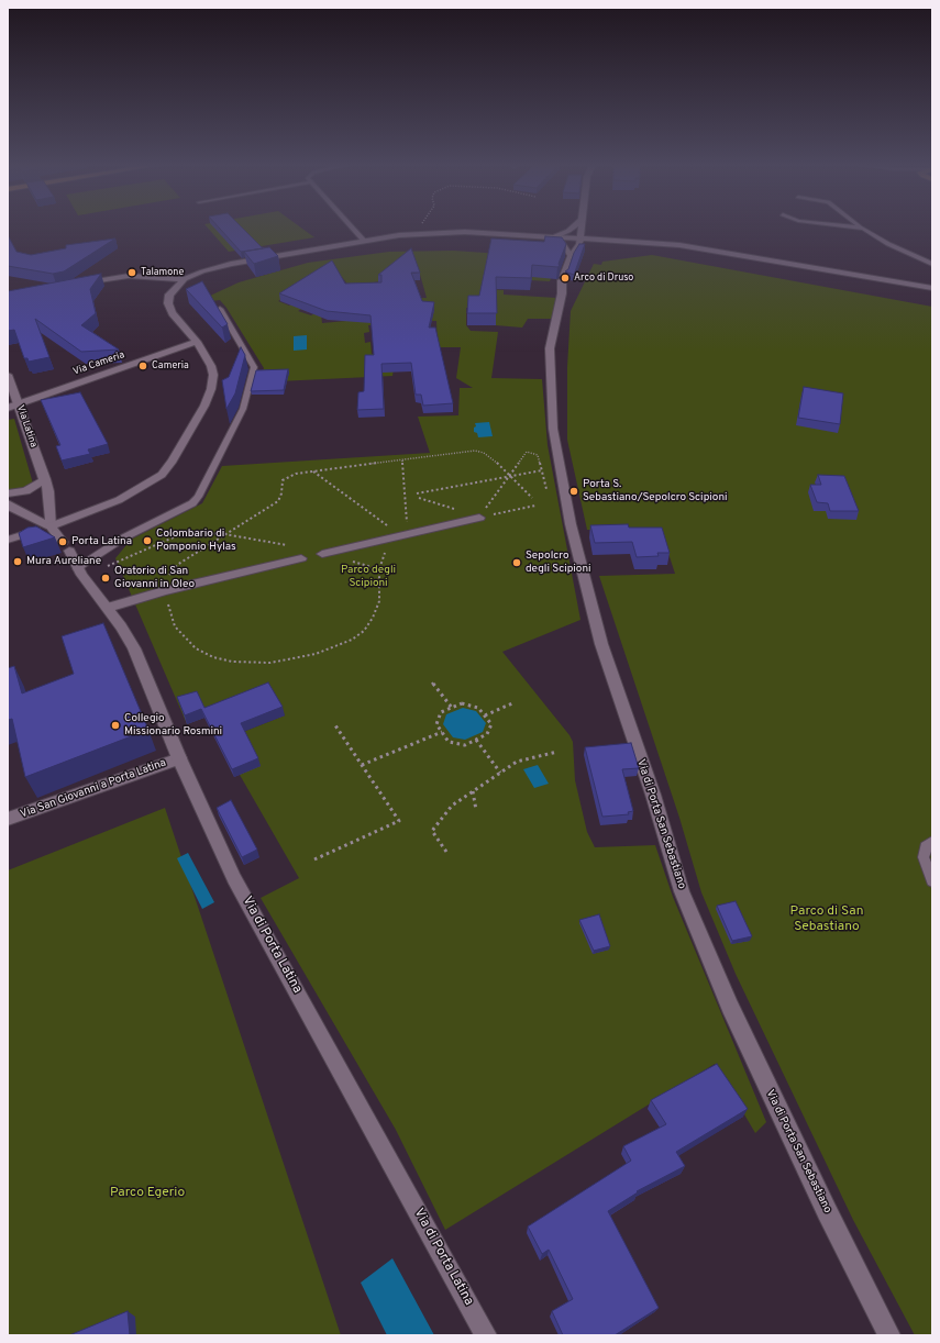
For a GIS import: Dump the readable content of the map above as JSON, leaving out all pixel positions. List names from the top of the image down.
{
  "streets": {
    "street": [
      "Via Cameria",
      "Via Latina",
      "Via San Giovanni a Porta Latina",
      "Via di Porta San Sebastiano",
      "Via di Porta Latina"
    ]
  },
  "crossings": [
    ["Via Cameria", "Via Latina"],
    ["Via Latina", "Via di Porta Latina"],
    ["Via San Giovanni a Porta Latina", "Via di Porta Latina"]
  ],
  "parks": ["Parco degli Scipioni", "Parco di San Sebastiano", "Parco Egerio"],
  "places": [
    "Talamone",
    "Arco di Druso",
    "Cameria",
    "Porta S. Sebastiano/Sepolcro Scipioni",
    "Colombario di Pomponio Hylas",
    "Porta Latina",
    "Mura Aureliane",
    "Sepolcro degli Scipioni",
    "Oratorio di San Giovanni in Oleo",
    "Collegio Missionario Rosmini"
  ]
}
